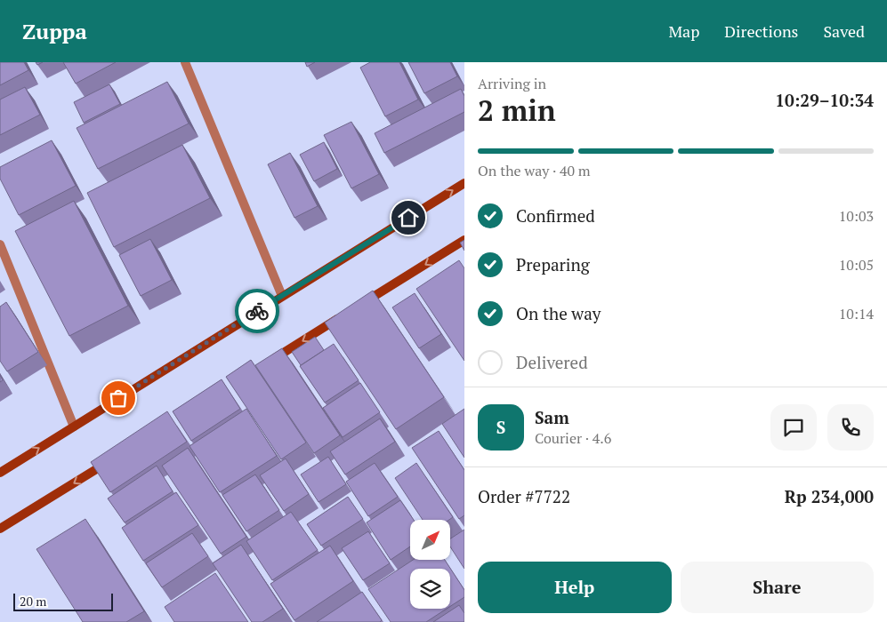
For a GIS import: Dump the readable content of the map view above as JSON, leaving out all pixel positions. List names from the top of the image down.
{
  "scale_bar": "20 m",
  "north": "top right",
  "page": {
    "header": "Zuppa",
    "nav": ["Map", "Directions", "Saved"],
    "heading": ["2 min", "Arriving in", "10:29–10:34"],
    "panel": [
      "Sam",
      "Courier · 4.6",
      "Order #7722",
      "Rp 234,000"
    ],
    "bar": "On the way · 40 m",
    "list": [
      ["Confirmed", "10:03"],
      ["Preparing", "10:05"],
      ["On the way", "10:14"],
      "Delivered"
    ],
    "round": "S",
    "buttons": ["Help", "Share"],
    "scale": "20 m"
  }
}
